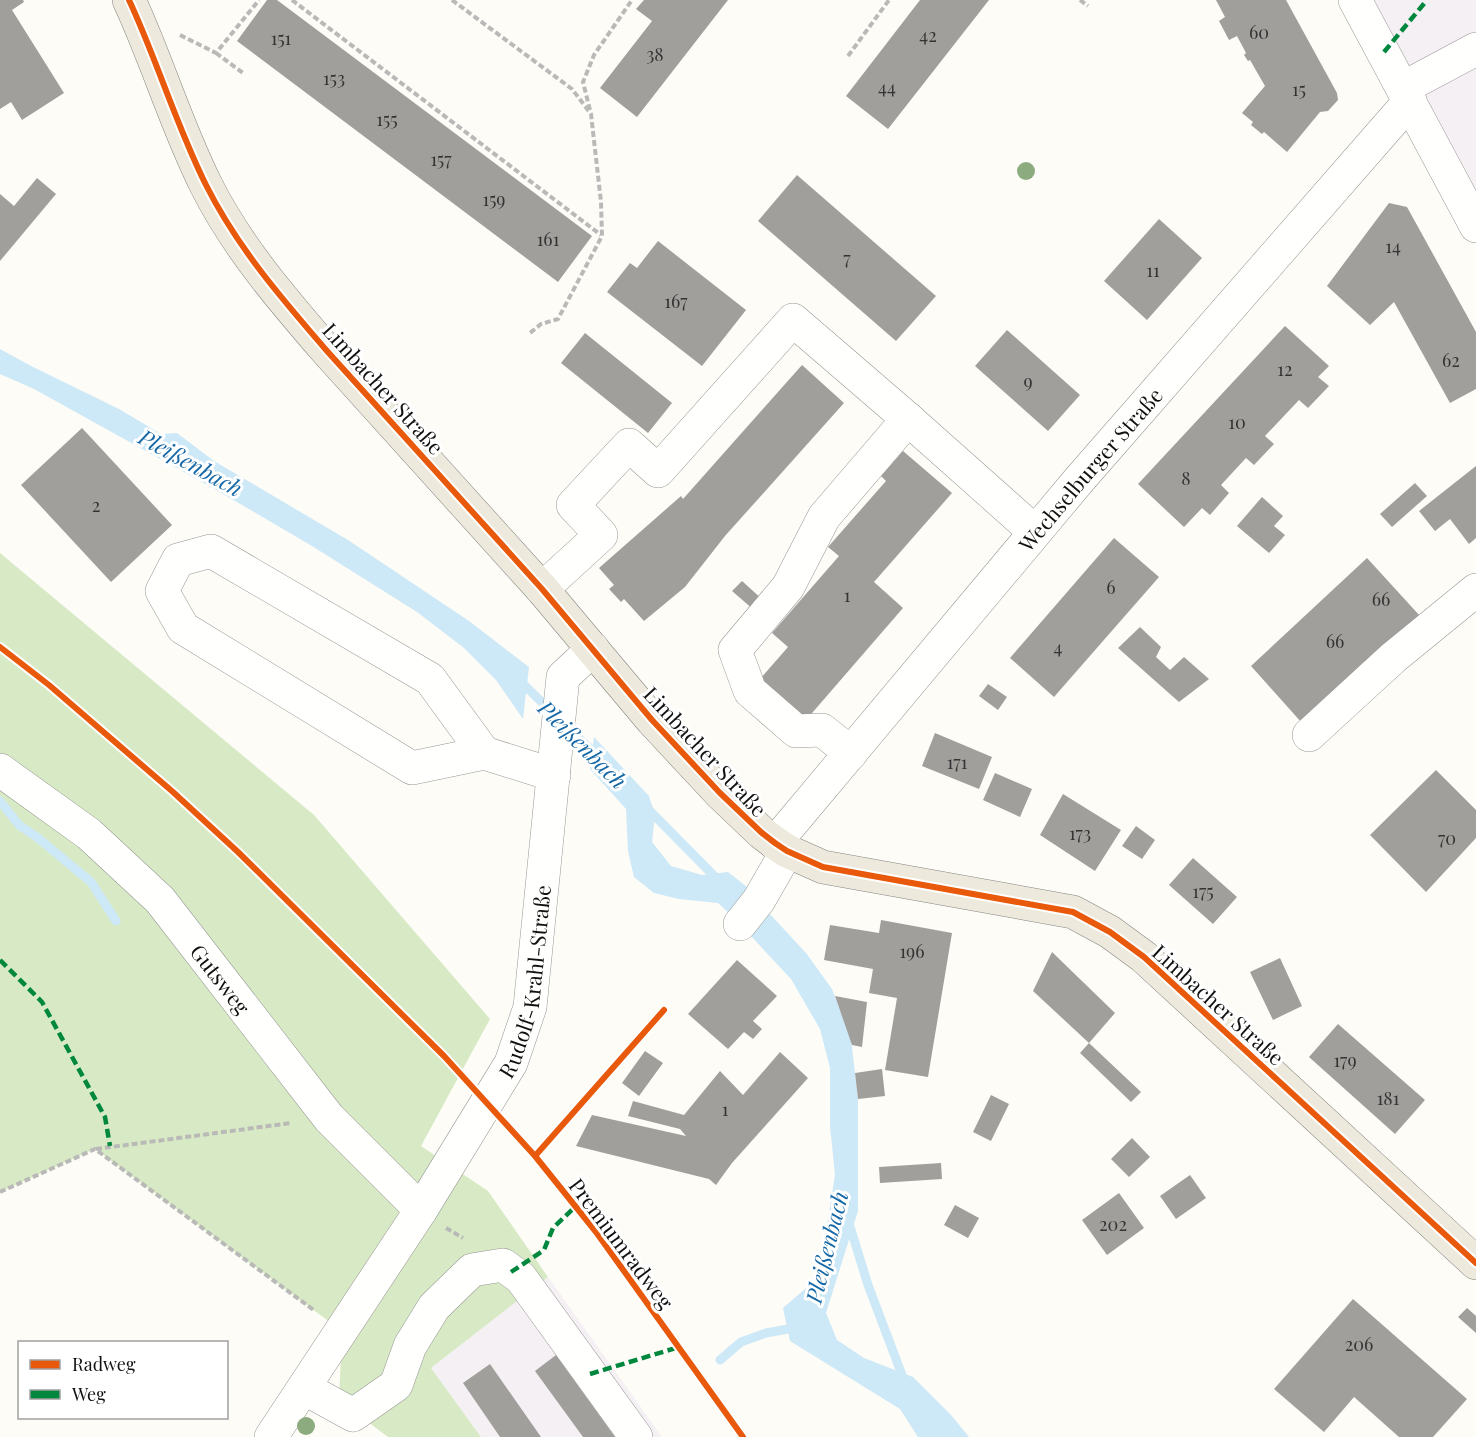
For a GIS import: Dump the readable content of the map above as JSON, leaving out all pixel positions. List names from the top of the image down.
{
  "streets": {
    "main road": ["Limbacher Straße"],
    "street": ["Wechselburger Straße", "Gutsweg", "Rudolf-Krahl-Straße"],
    "cycle path": ["Premiumradweg"]
  },
  "crossings": [
    ["Limbacher Straße", "Wechselburger Straße"],
    ["Limbacher Straße", "Rudolf-Krahl-Straße"],
    ["Gutsweg", "Rudolf-Krahl-Straße"]
  ],
  "water": ["Pleißenbach"],
  "house_numbers": [
    "60",
    "42",
    "151",
    "38",
    "153",
    "44",
    "15",
    "155",
    "157",
    "159",
    "161",
    "14",
    "7",
    "11",
    "167",
    "62",
    "12",
    "9",
    "10",
    "8",
    "2",
    "6",
    "1",
    "66",
    "66",
    "4",
    "171",
    "173",
    "70",
    "175",
    "196",
    "179",
    "181",
    "1",
    "202",
    "206"
  ],
  "legend": ["Radweg", "Weg"]
}
